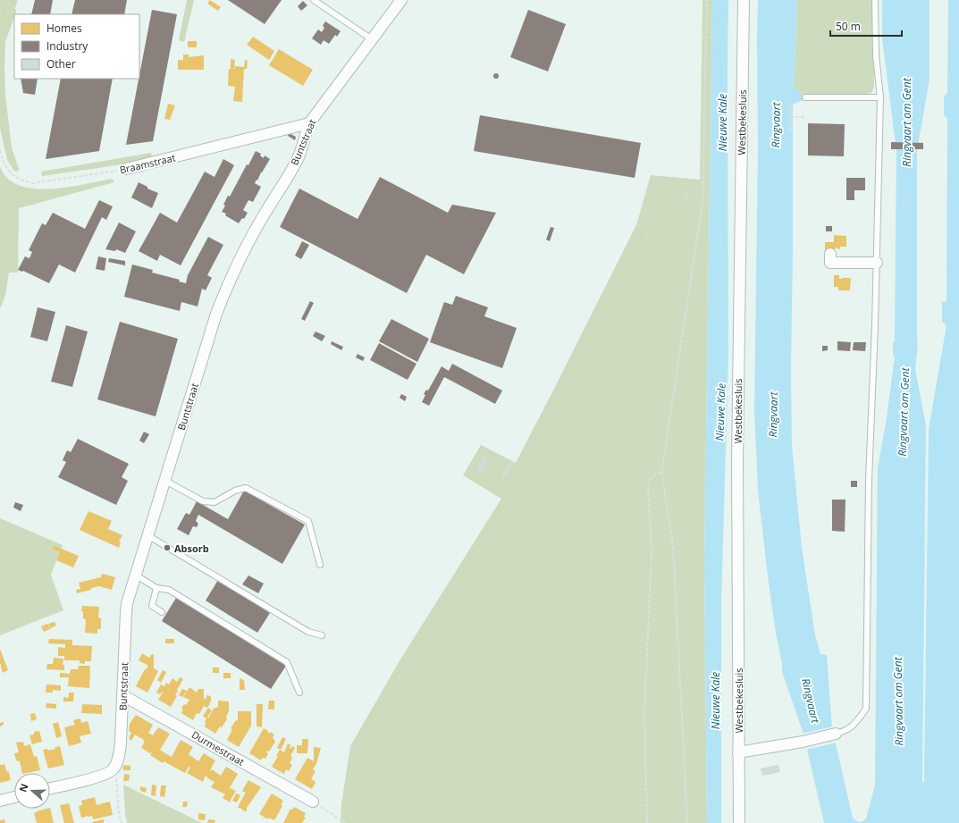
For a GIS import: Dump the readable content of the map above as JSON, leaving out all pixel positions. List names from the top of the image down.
{
  "streets": {
    "street": [
      "Westbekesluis",
      "Buntstraat",
      "Braamstraat",
      "Durmestraat"
    ]
  },
  "crossings": [
    ["Buntstraat", "Braamstraat"],
    ["Buntstraat", "Durmestraat"]
  ],
  "water": ["Nieuwe Kale", "Ringvaart om Gent", "Ringvaart"],
  "places": ["Absorb"],
  "legend": ["Homes", "Industry", "Other"],
  "scale_bar": "50 m",
  "north": "left"
}
